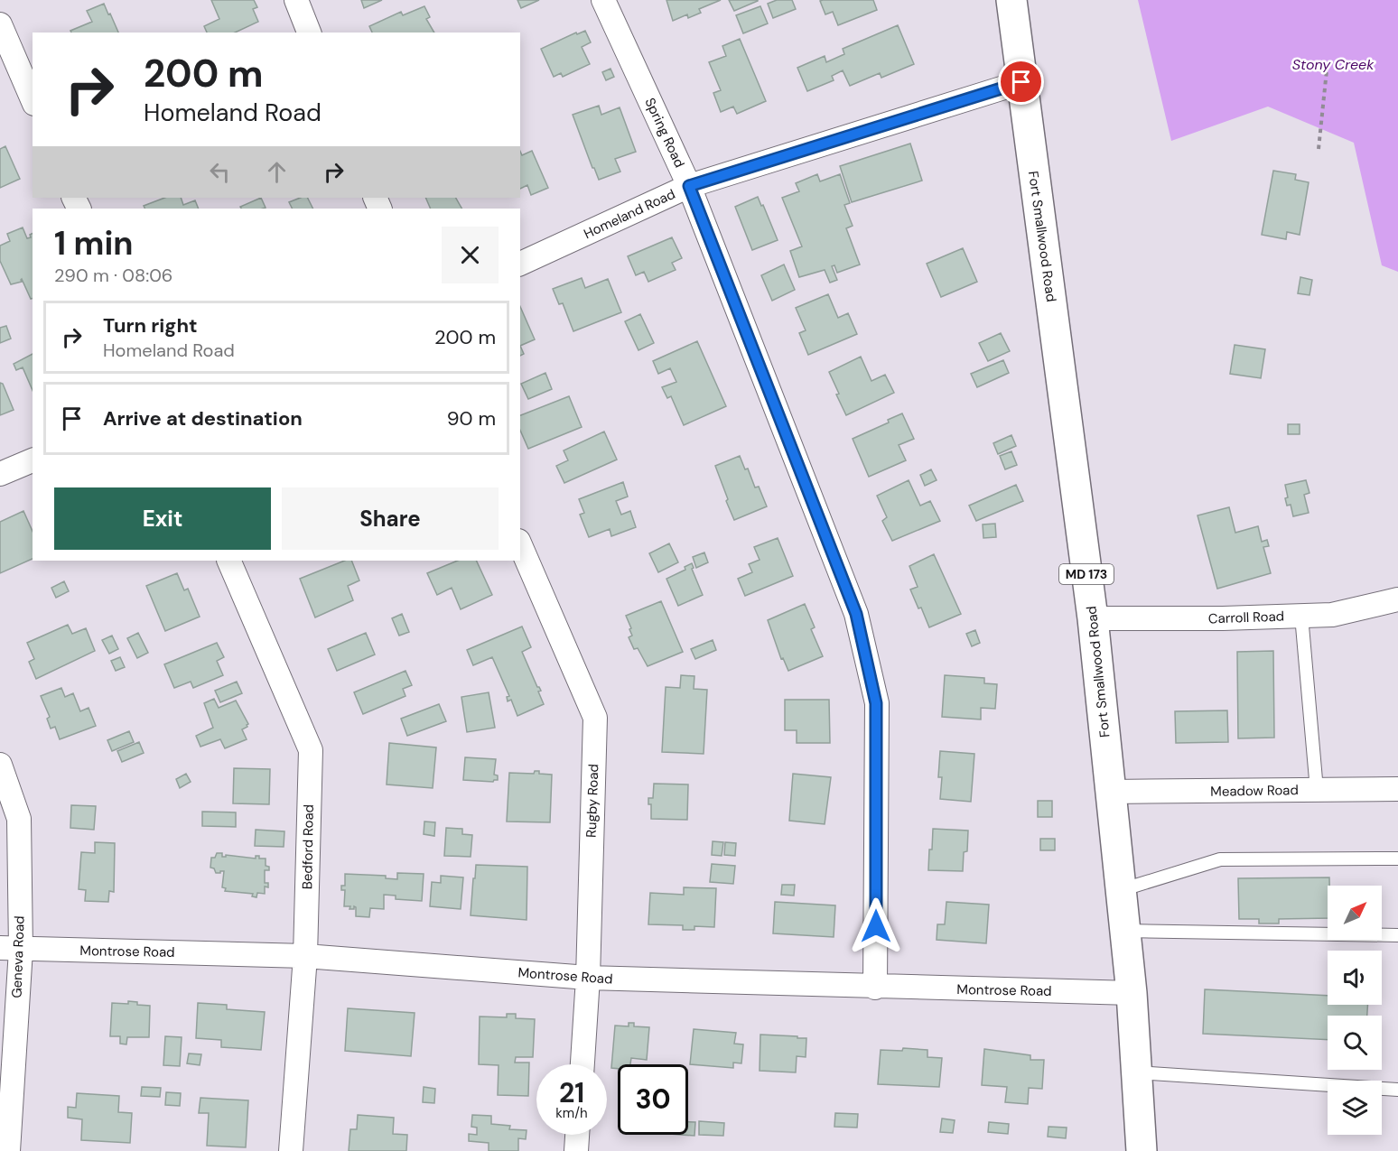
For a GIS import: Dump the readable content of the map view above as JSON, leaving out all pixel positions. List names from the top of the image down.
{
  "streets": {
    "main road": ["Fort Smallwood Road", "MD 173"],
    "street": [
      "Spring Road",
      "Homeland Road",
      "Carroll Road",
      "Meadow Road",
      "Rugby Road",
      "Bedford Road",
      "Montrose Road",
      "Geneva Road"
    ]
  },
  "crossings": [
    ["Spring Road", "Homeland Road"],
    ["Spring Road", "Montrose Road"],
    ["Homeland Road", "Fort Smallwood Road"],
    ["Fort Smallwood Road", "Carroll Road"],
    ["Fort Smallwood Road", "Meadow Road"],
    ["Fort Smallwood Road", "Montrose Road"],
    ["Rugby Road", "Montrose Road"],
    ["Bedford Road", "Montrose Road"],
    ["Montrose Road", "Geneva Road"]
  ],
  "water": ["Stony Creek"],
  "north": "top right",
  "page": {
    "turn": ["200 m", "Homeland Road"],
    "heading": ["1 min", "290 m · 08:06"],
    "list": [
      {
        "name": "Turn right",
        "note": "Homeland Road",
        "value": "200 m"
      },
      {
        "name": "Arrive at destination",
        "value": "90 m"
      }
    ],
    "buttons": ["Exit", "Share"],
    "speed": "21 km/h",
    "limit": "30"
  }
}
